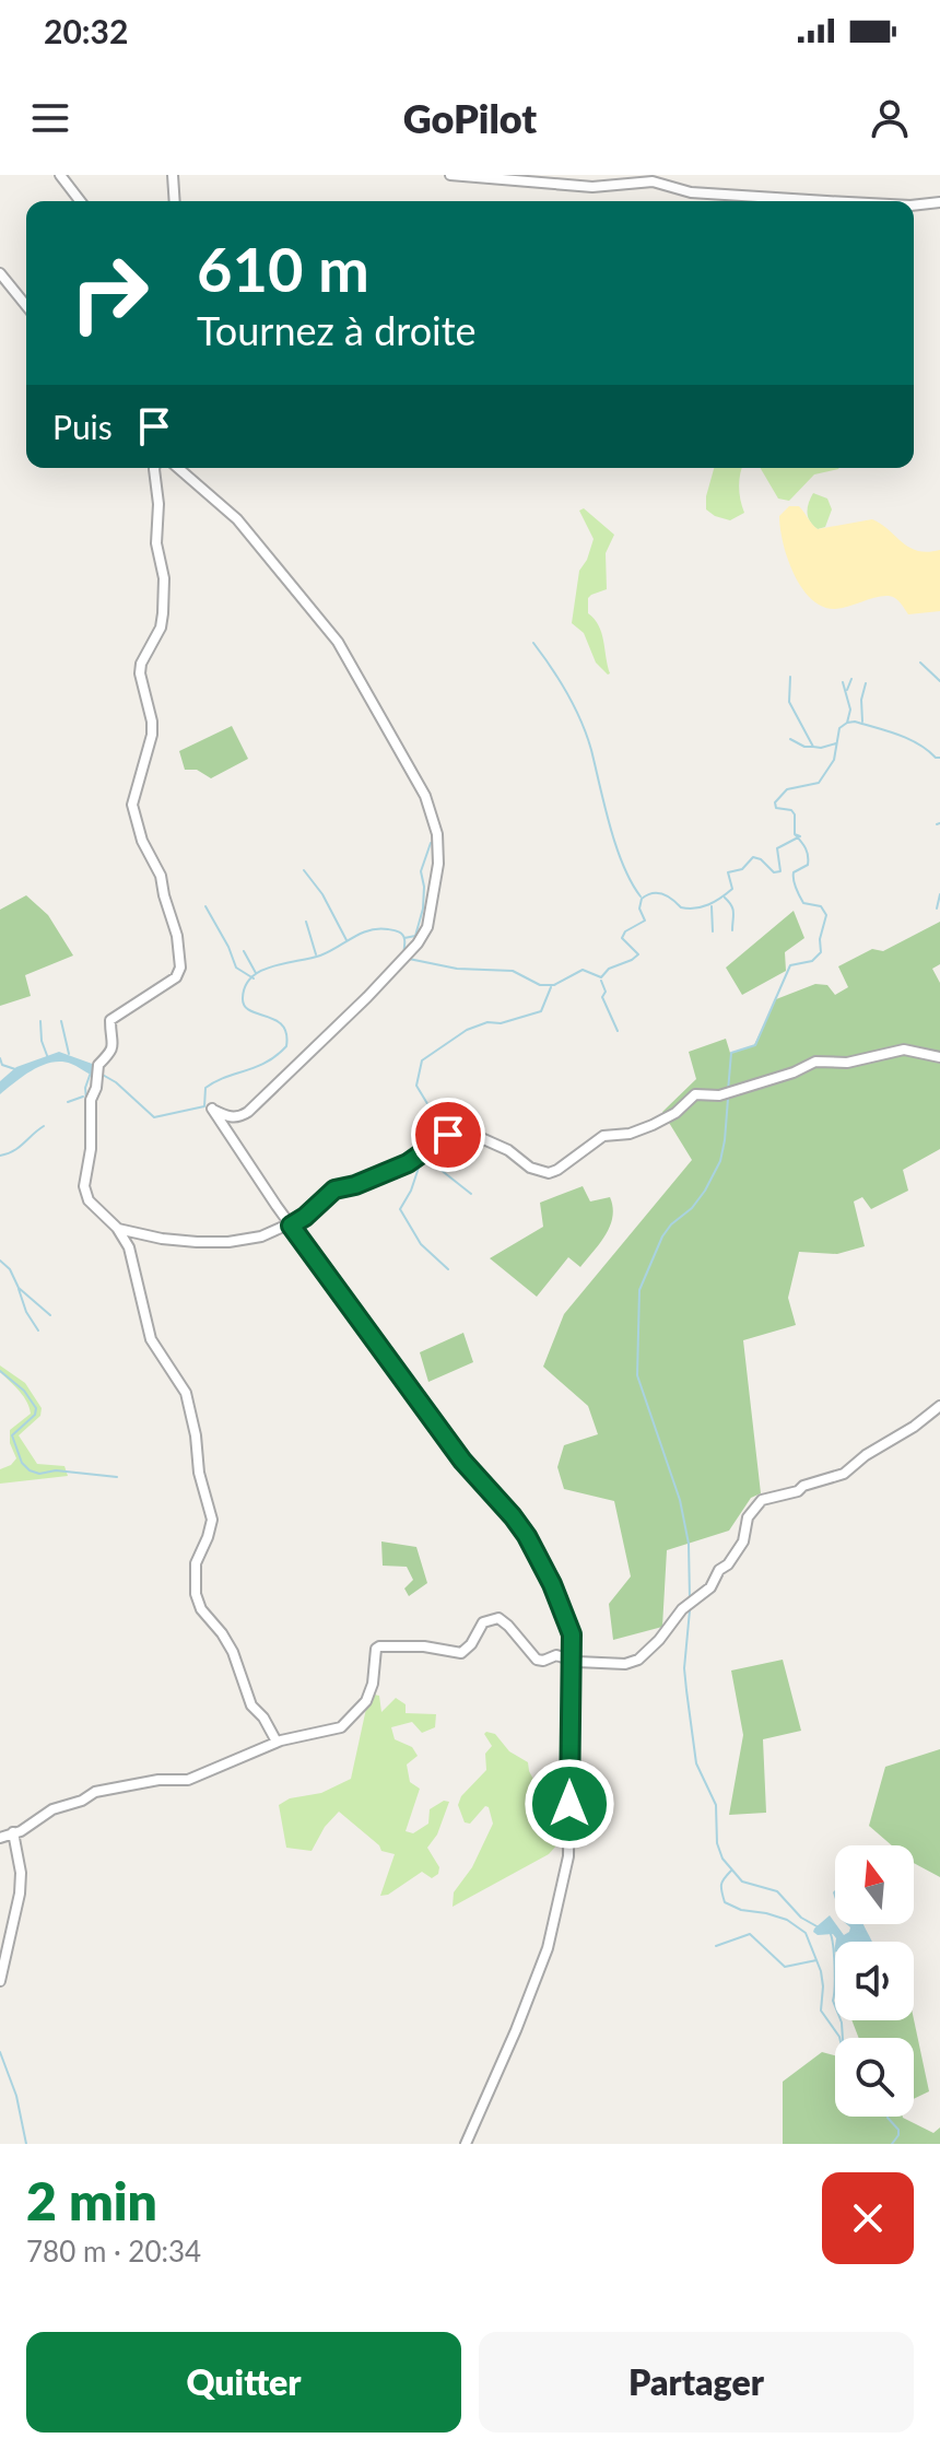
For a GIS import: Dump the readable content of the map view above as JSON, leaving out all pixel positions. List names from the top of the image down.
{
  "north": "top",
  "page": {
    "status": "20:32",
    "header": "GoPilot",
    "turn": ["610 m", "Tournez à droite"],
    "then": "Puis",
    "heading": ["2 min", "780 m · 20:34"],
    "buttons": ["Quitter", "Partager"]
  }
}
